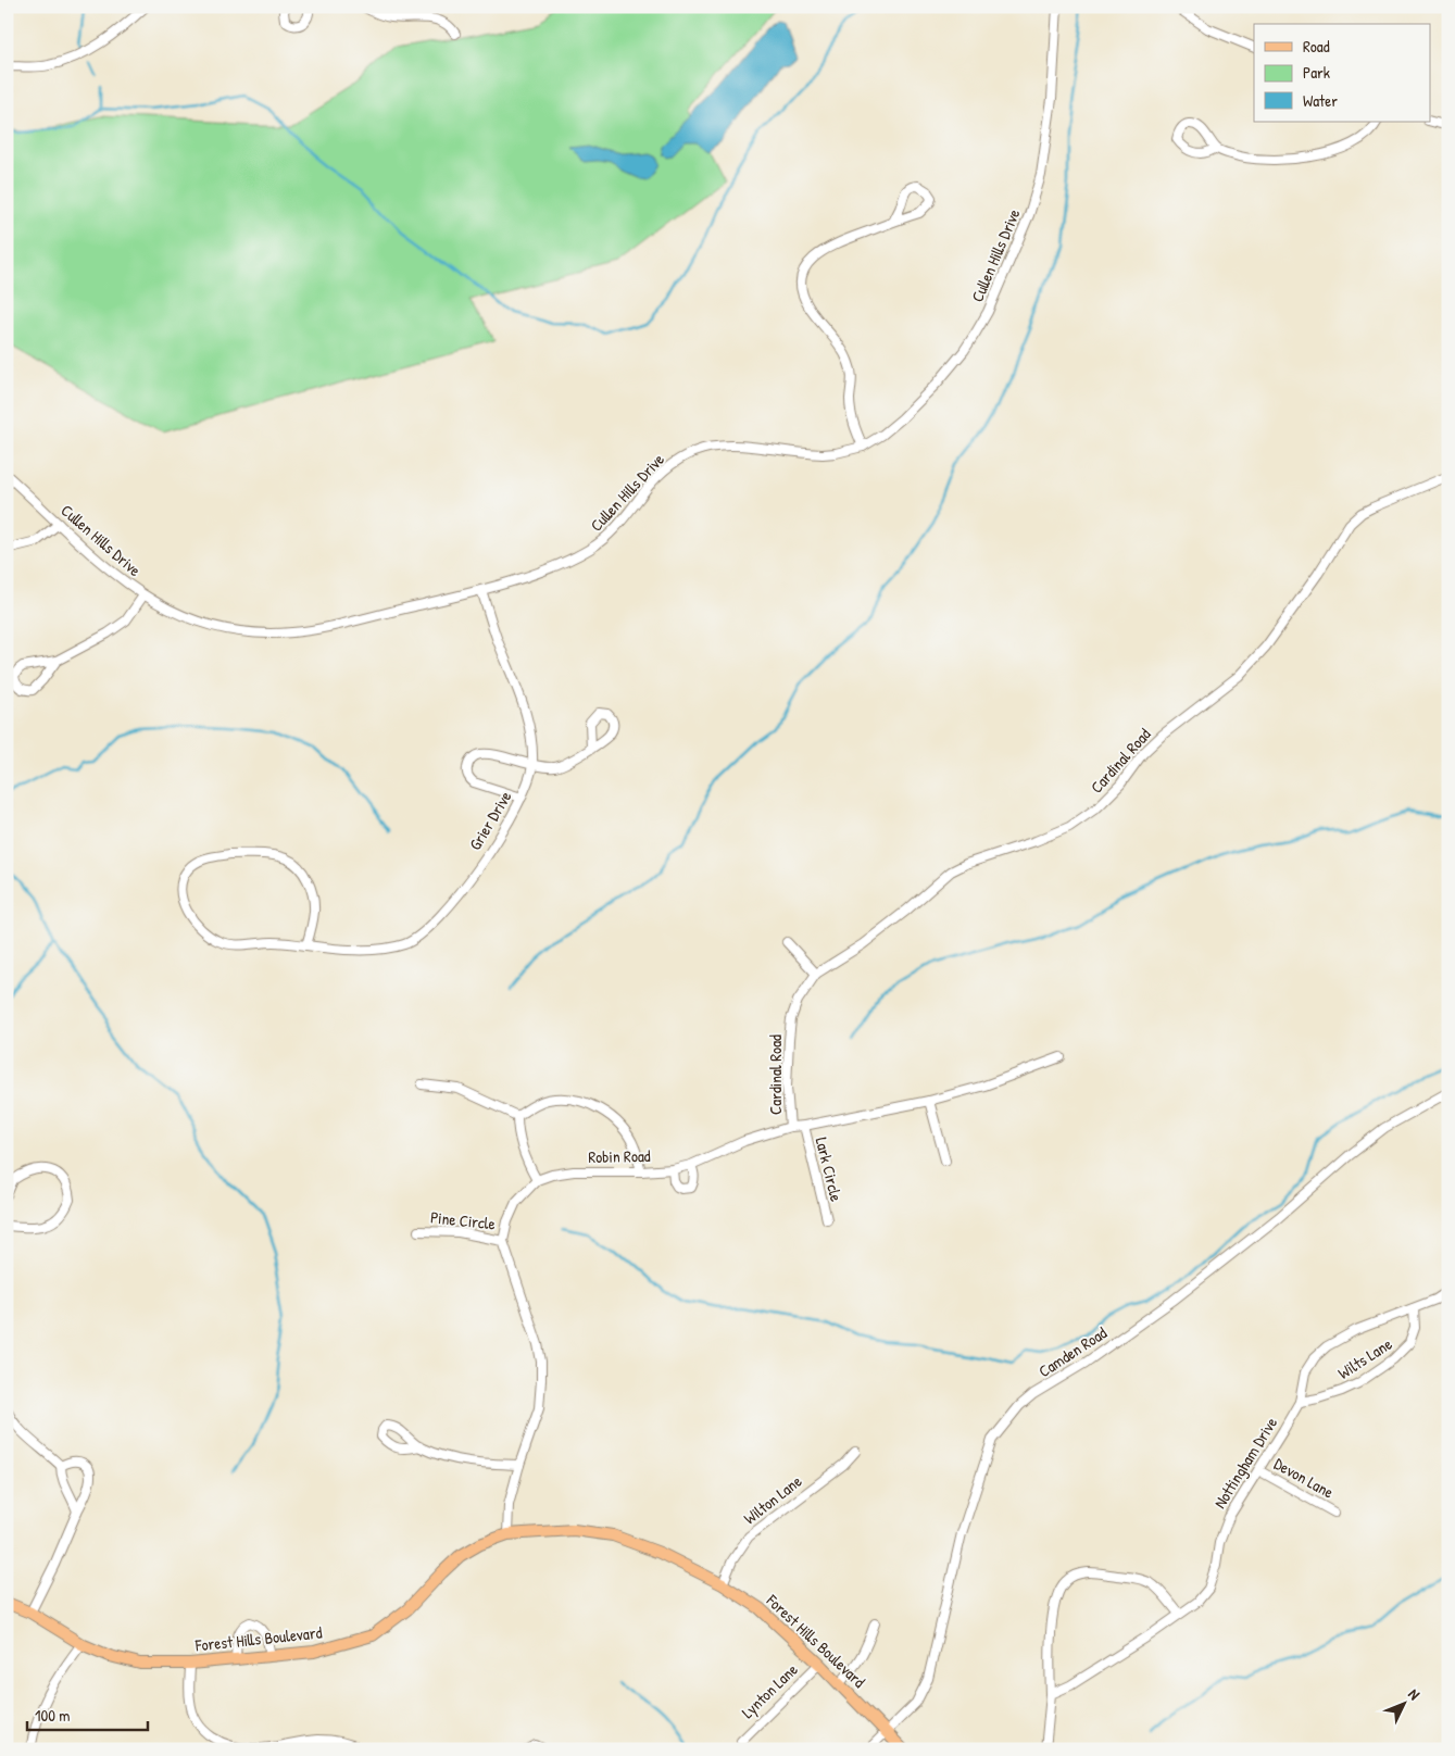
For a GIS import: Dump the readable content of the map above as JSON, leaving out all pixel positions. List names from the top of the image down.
{
  "streets": {
    "main road": ["Forest Hills Boulevard"],
    "street": [
      "Cullen Hills Drive",
      "Cardinal Road",
      "Grier Drive",
      "Robin Road",
      "Lark Circle",
      "Pine Circle",
      "Camden Road",
      "Wilts Lane",
      "Nottingham Drive",
      "Devon Lane",
      "Wilton Lane",
      "Lynton Lane"
    ]
  },
  "crossings": [
    ["Cullen Hills Drive", "Grier Drive"],
    ["Cardinal Road", "Robin Road"],
    ["Robin Road", "Lark Circle"],
    ["Robin Road", "Pine Circle"],
    ["Camden Road", "Forest Hills Boulevard"],
    ["Wilts Lane", "Nottingham Drive"],
    ["Nottingham Drive", "Devon Lane"],
    ["Wilton Lane", "Forest Hills Boulevard"],
    ["Forest Hills Boulevard", "Lynton Lane"]
  ],
  "legend": ["Road", "Park", "Water"],
  "scale_bar": "100 m",
  "north": "top right"
}
